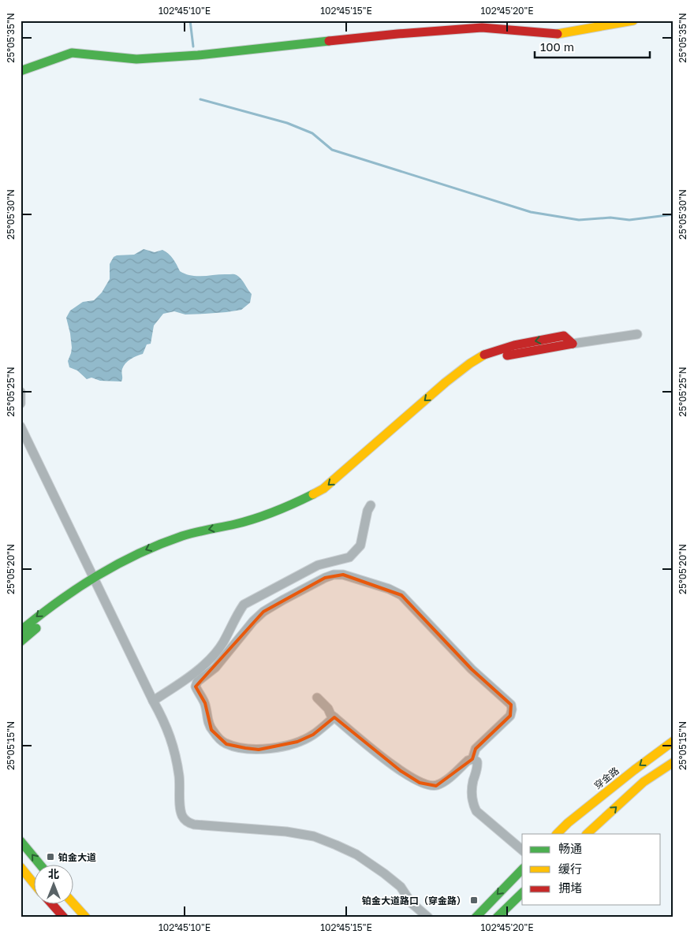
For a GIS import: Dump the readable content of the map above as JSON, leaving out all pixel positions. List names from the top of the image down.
{
  "streets": {
    "street": ["穿金路"]
  },
  "places": {
    "transit": ["铂金大道", "铂金大道路口（穿金路）"]
  },
  "legend": ["畅通", "缓行", "拥堵"],
  "scale_bar": "100 m",
  "north": "top",
  "coordinates": [
    "102°45'10\"E",
    "102°45'15\"E",
    "102°45'20\"E",
    "25°05'35\"N",
    "25°05'30\"N",
    "25°05'25\"N",
    "25°05'20\"N",
    "25°05'15\"N"
  ]
}
